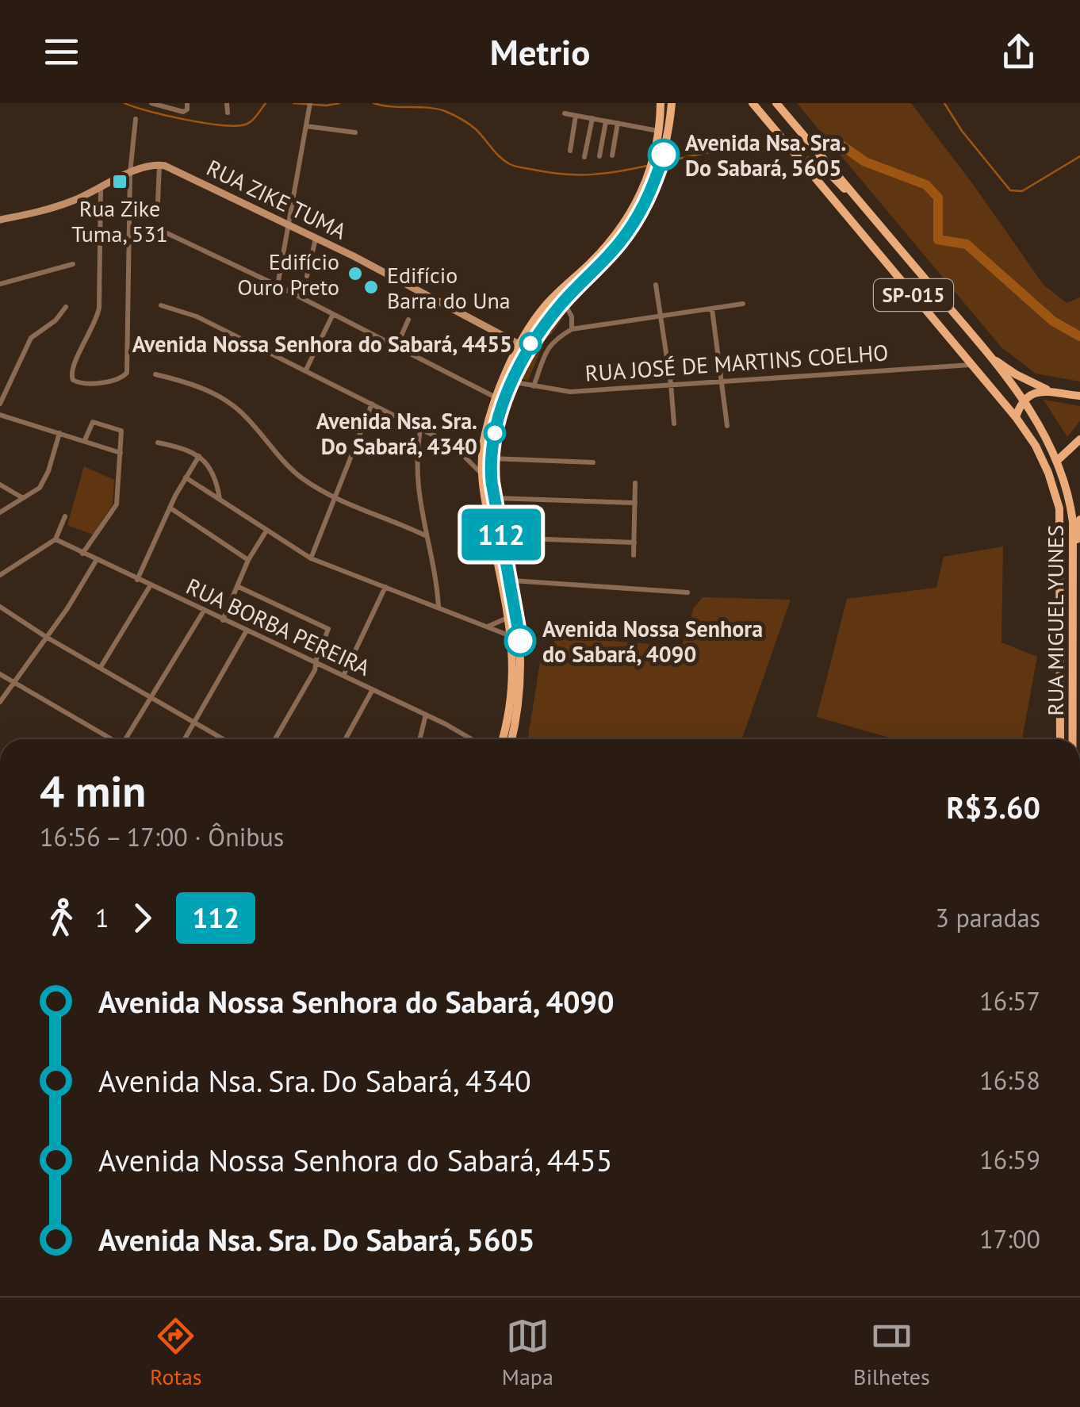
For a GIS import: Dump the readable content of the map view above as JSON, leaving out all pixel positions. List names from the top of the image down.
{
  "streets": {
    "main road": ["SP-015", "RUA MIGUEL YUNES"],
    "street": ["RUA ZIKE TUMA", "RUA JOSÉ DE MARTINS COELHO", "RUA BORBA PEREIRA"]
  },
  "crossings": [
    ["RUA JOSÉ DE MARTINS COELHO", "RUA MIGUEL YUNES"]
  ],
  "places": {
    "other": [
      "Avenida Nsa. Sra. Do Sabará, 5605",
      "Edifício Ouro Preto",
      "Edifício Barra do Una",
      "Avenida Nossa Senhora do Sabará, 4455",
      "Avenida Nsa. Sra. Do Sabará, 4340",
      "Avenida Nossa Senhora do Sabará, 4090"
    ],
    "transit": ["Rua Zike Tuma, 531"]
  },
  "lines": ["bus line 112"],
  "page": {
    "header": "Metrio",
    "on_map": "112",
    "heading": ["4 min", "16:56 – 17:00 · Ônibus", "R$3.60"],
    "legs": ["1", "112", "3 paradas"],
    "list": [
      {
        "name": "Avenida Nossa Senhora do Sabará, 4090",
        "value": "16:57"
      },
      {
        "name": "Avenida Nsa. Sra. Do Sabará, 4340",
        "value": "16:58"
      },
      {
        "name": "Avenida Nossa Senhora do Sabará, 4455",
        "value": "16:59"
      },
      {
        "name": "Avenida Nsa. Sra. Do Sabará, 5605",
        "value": "17:00"
      }
    ],
    "tabs": ["Rotas", "Mapa", "Bilhetes"]
  }
}
